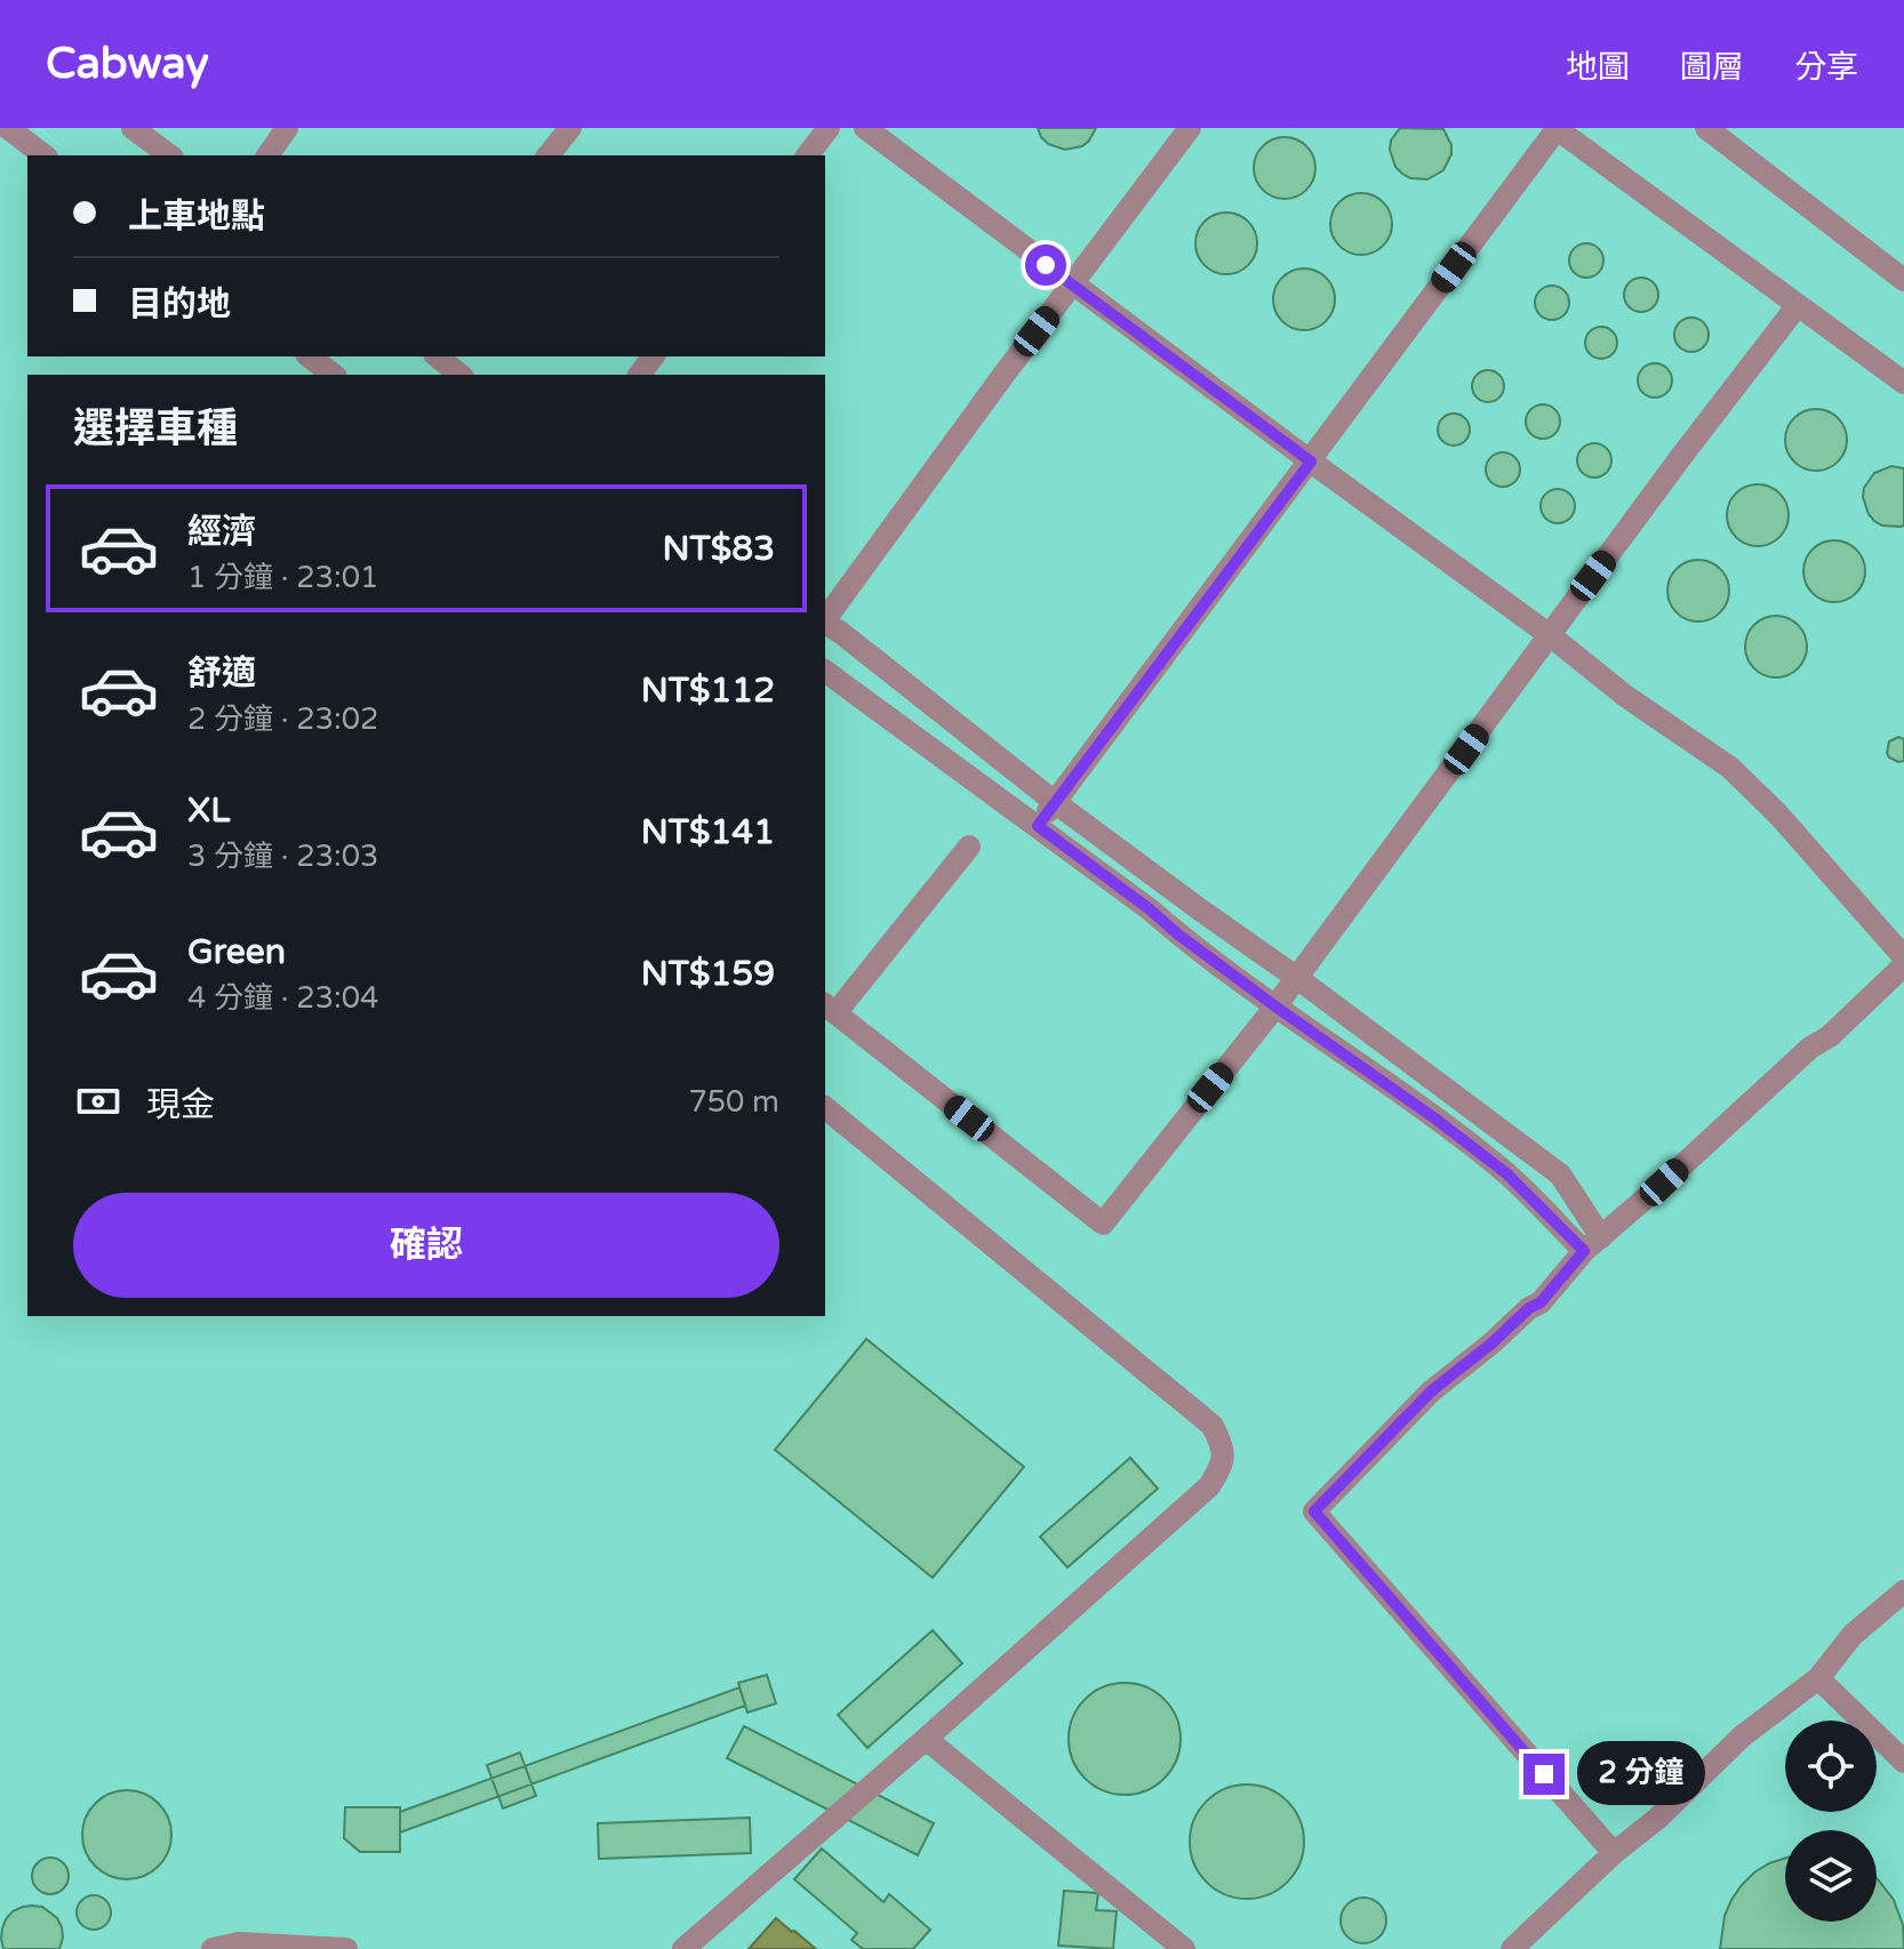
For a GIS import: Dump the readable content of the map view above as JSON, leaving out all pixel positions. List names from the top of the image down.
{
  "page": {
    "header": "Cabway",
    "nav": ["地圖", "圖層", "分享"],
    "banner": ["上車地點", "目的地"],
    "heading": "選擇車種",
    "list": [
      {
        "name": "經濟",
        "note": "1 分鐘 · 23:01",
        "value": "NT$83"
      },
      {
        "name": "舒適",
        "note": "2 分鐘 · 23:02",
        "value": "NT$112"
      },
      {
        "name": "XL",
        "note": "3 分鐘 · 23:03",
        "value": "NT$141"
      },
      {
        "name": "Green",
        "note": "4 分鐘 · 23:04",
        "value": "NT$159"
      }
    ],
    "pay": ["現金", "750 m"],
    "buttons": "確認",
    "bubble": "2 分鐘"
  }
}
